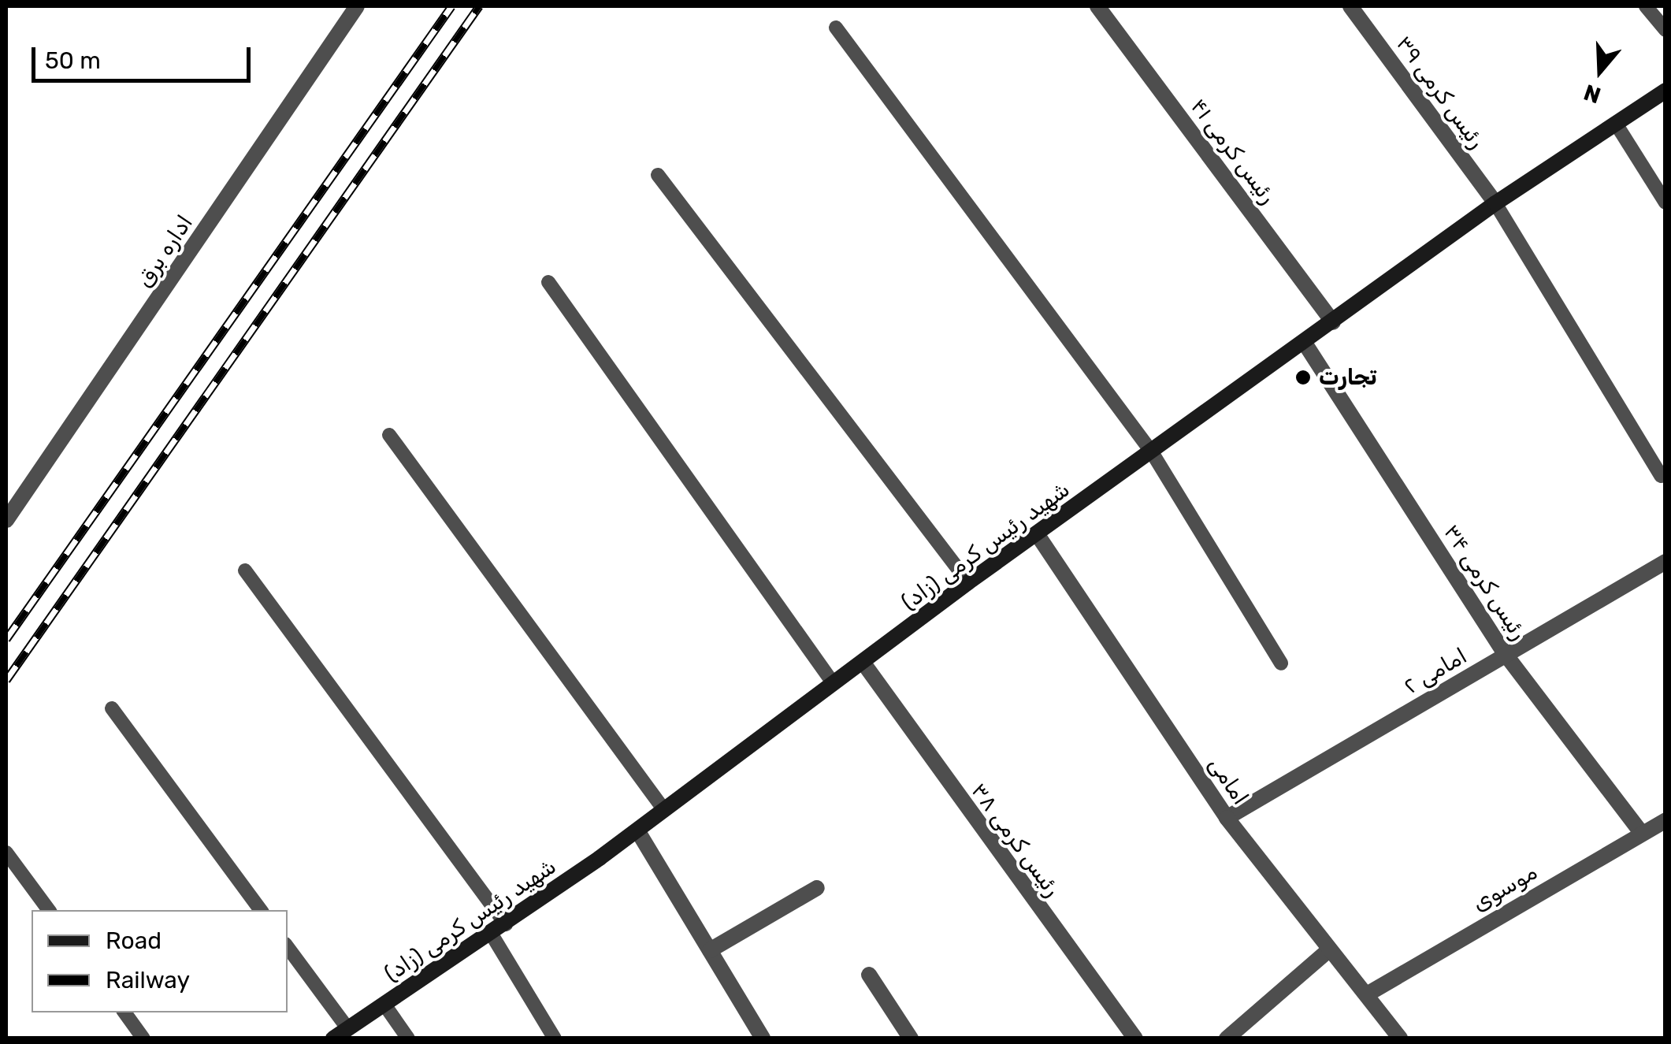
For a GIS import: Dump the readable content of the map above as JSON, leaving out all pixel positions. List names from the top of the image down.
{
  "streets": {
    "main road": ["شهید رئیس کرمی (زاد)"],
    "street": [
      "رئیس کرمی ۳۹",
      "رئیس کرمی ۴۱",
      "اداره برق",
      "رئیس کرمی ۳۴",
      "امامی ۲",
      "امامی",
      "رئیس کرمی ۳۸",
      "موسوی"
    ]
  },
  "crossings": [
    ["رئیس کرمی ۳۹", "شهید رئیس کرمی (زاد)"],
    ["رئیس کرمی ۴۱", "شهید رئیس کرمی (زاد)"],
    ["شهید رئیس کرمی (زاد)", "رئیس کرمی ۳۴"],
    ["شهید رئیس کرمی (زاد)", "امامی"],
    ["شهید رئیس کرمی (زاد)", "رئیس کرمی ۳۸"],
    ["رئیس کرمی ۳۴", "امامی ۲"],
    ["رئیس کرمی ۳۴", "موسوی"],
    ["امامی ۲", "امامی"],
    ["امامی", "موسوی"]
  ],
  "places": ["تجارت"],
  "legend": ["Road", "Railway"],
  "scale_bar": "50 m",
  "north": "bottom"
}
